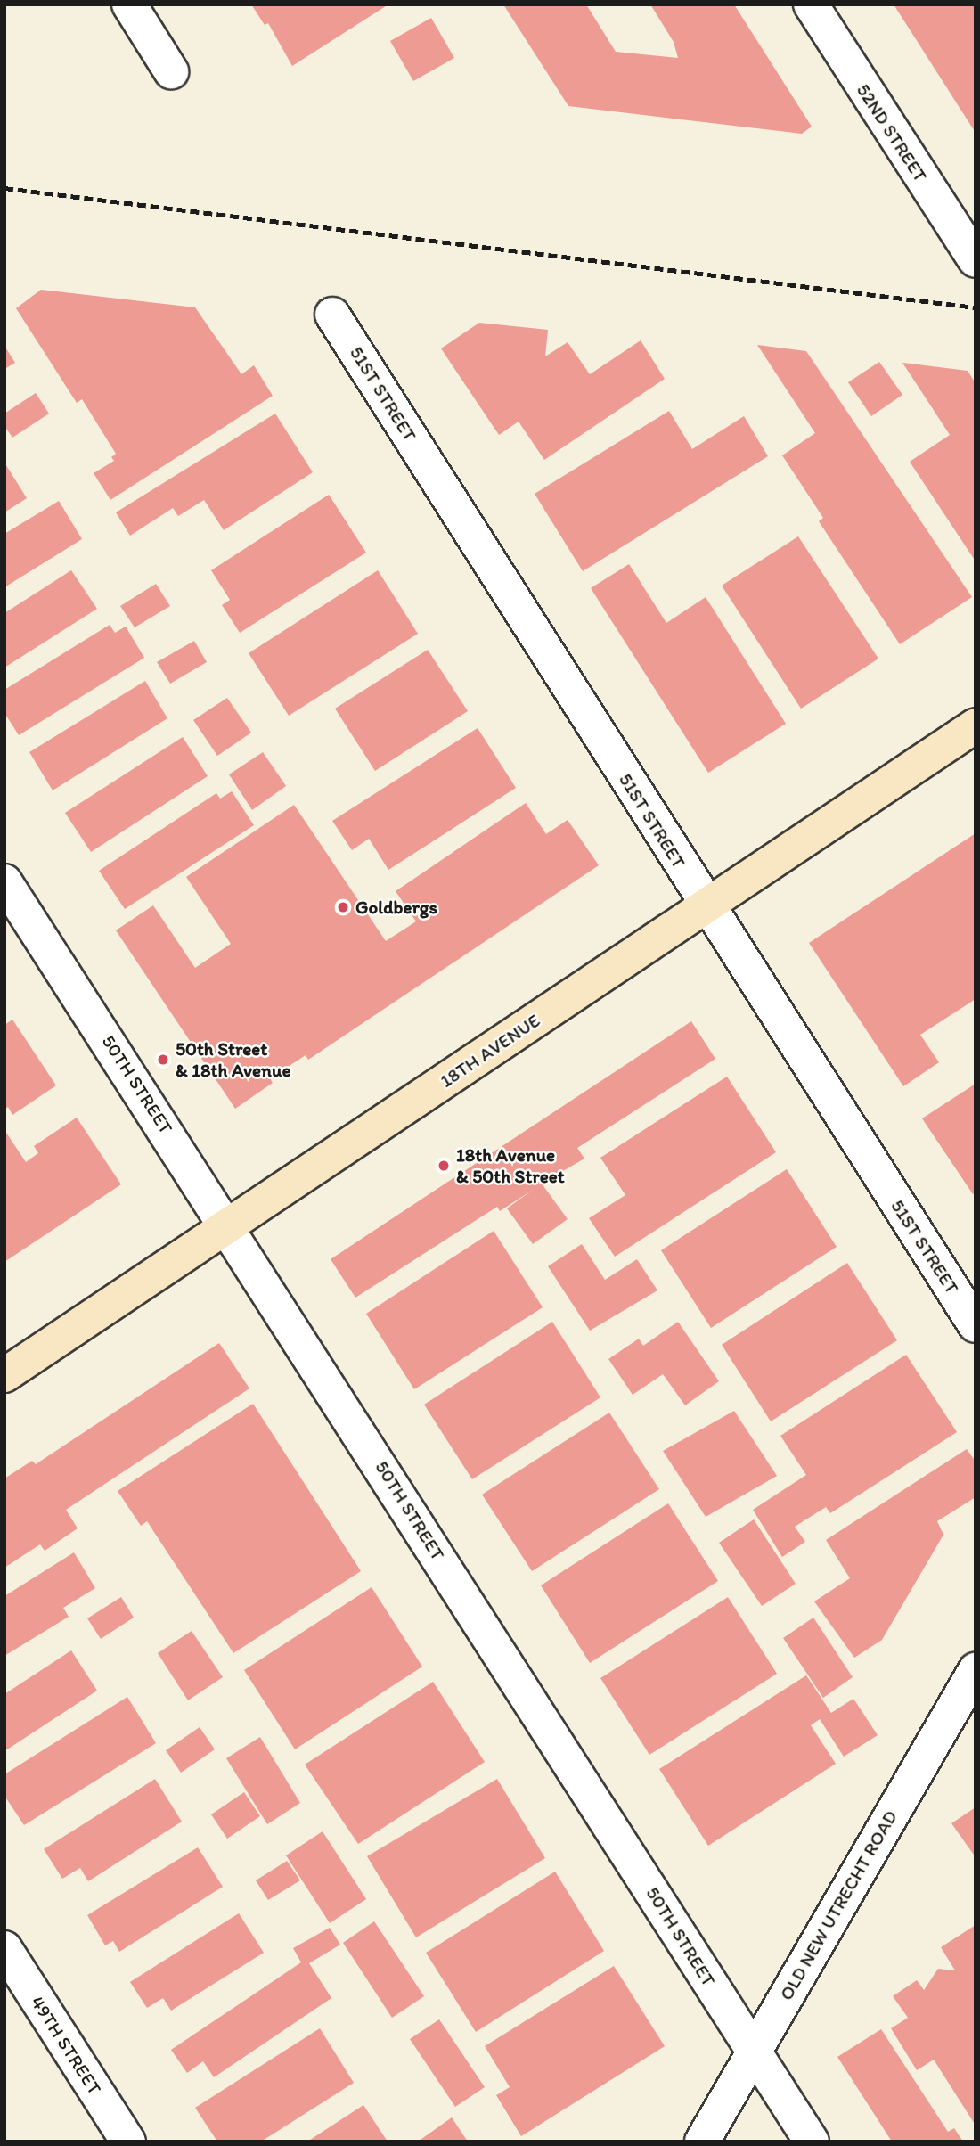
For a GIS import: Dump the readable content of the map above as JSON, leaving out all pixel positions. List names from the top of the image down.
{
  "streets": {
    "street": [
      "52ND STREET",
      "51ST STREET",
      "18TH AVENUE",
      "50TH STREET",
      "OLD NEW UTRECHT ROAD",
      "49TH STREET"
    ]
  },
  "crossings": [
    ["51ST STREET", "18TH AVENUE"],
    ["18TH AVENUE", "50TH STREET"],
    ["50TH STREET", "OLD NEW UTRECHT ROAD"]
  ],
  "places": ["Goldbergs", "50th Street & 18th Avenue", "18th Avenue & 50th Street"]
}
